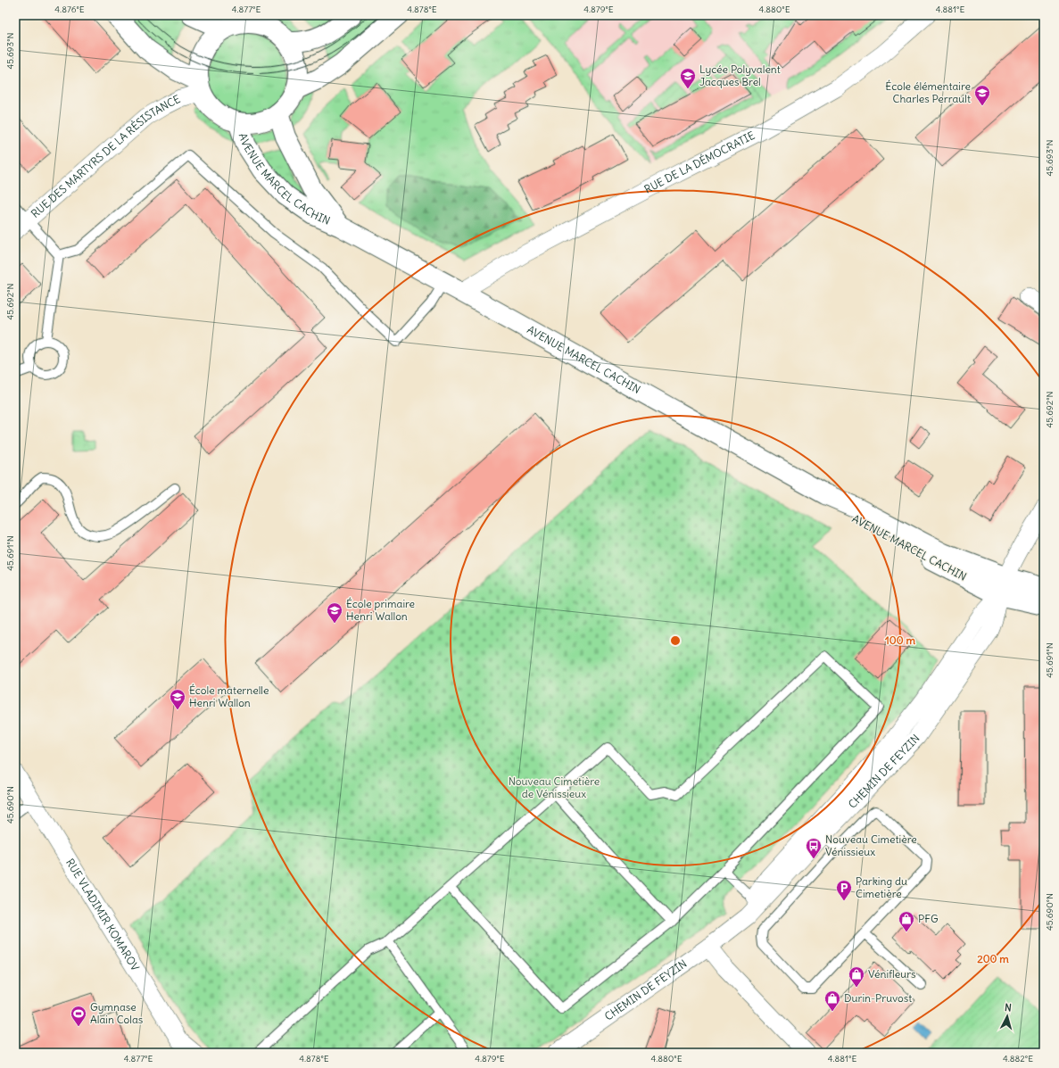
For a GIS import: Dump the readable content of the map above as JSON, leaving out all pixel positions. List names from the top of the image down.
{
  "streets": {
    "street": [
      "RUE DES MARTYRS DE LA RÉSISTANCE",
      "RUE DE LA DÉMOCRATIE",
      "AVENUE MARCEL CACHIN",
      "CHEMIN DE FEYZIN",
      "RUE VLADIMIR KOMAROV"
    ]
  },
  "crossings": [
    ["RUE DES MARTYRS DE LA RÉSISTANCE", "AVENUE MARCEL CACHIN"],
    ["RUE DE LA DÉMOCRATIE", "AVENUE MARCEL CACHIN"],
    ["AVENUE MARCEL CACHIN", "CHEMIN DE FEYZIN"]
  ],
  "parks": ["Nouveau Cimetière de Vénissieux"],
  "places": {
    "school or university": [
      "Lycée Polyvalent Jacques Brel",
      "École élémentaire Charles Perrault",
      "École primaire Henri Wallon",
      "École maternelle Henri Wallon"
    ],
    "bus stop": ["Nouveau Cimetière Vénissieux"],
    "parking": ["Parking du Cimetière"],
    "shop": ["PFG", "Vénifleurs", "Durin-Pruvost"],
    "sports": ["Gymnase Alain Colas"]
  },
  "north": "top",
  "coordinates": [
    "4.876°E",
    "4.877°E",
    "4.878°E",
    "4.879°E",
    "4.880°E",
    "4.881°E",
    "45.693°N",
    "45.692°N",
    "45.691°N",
    "45.690°N",
    "4.882°E"
  ],
  "rings": ["100 m", "200 m"]
}
